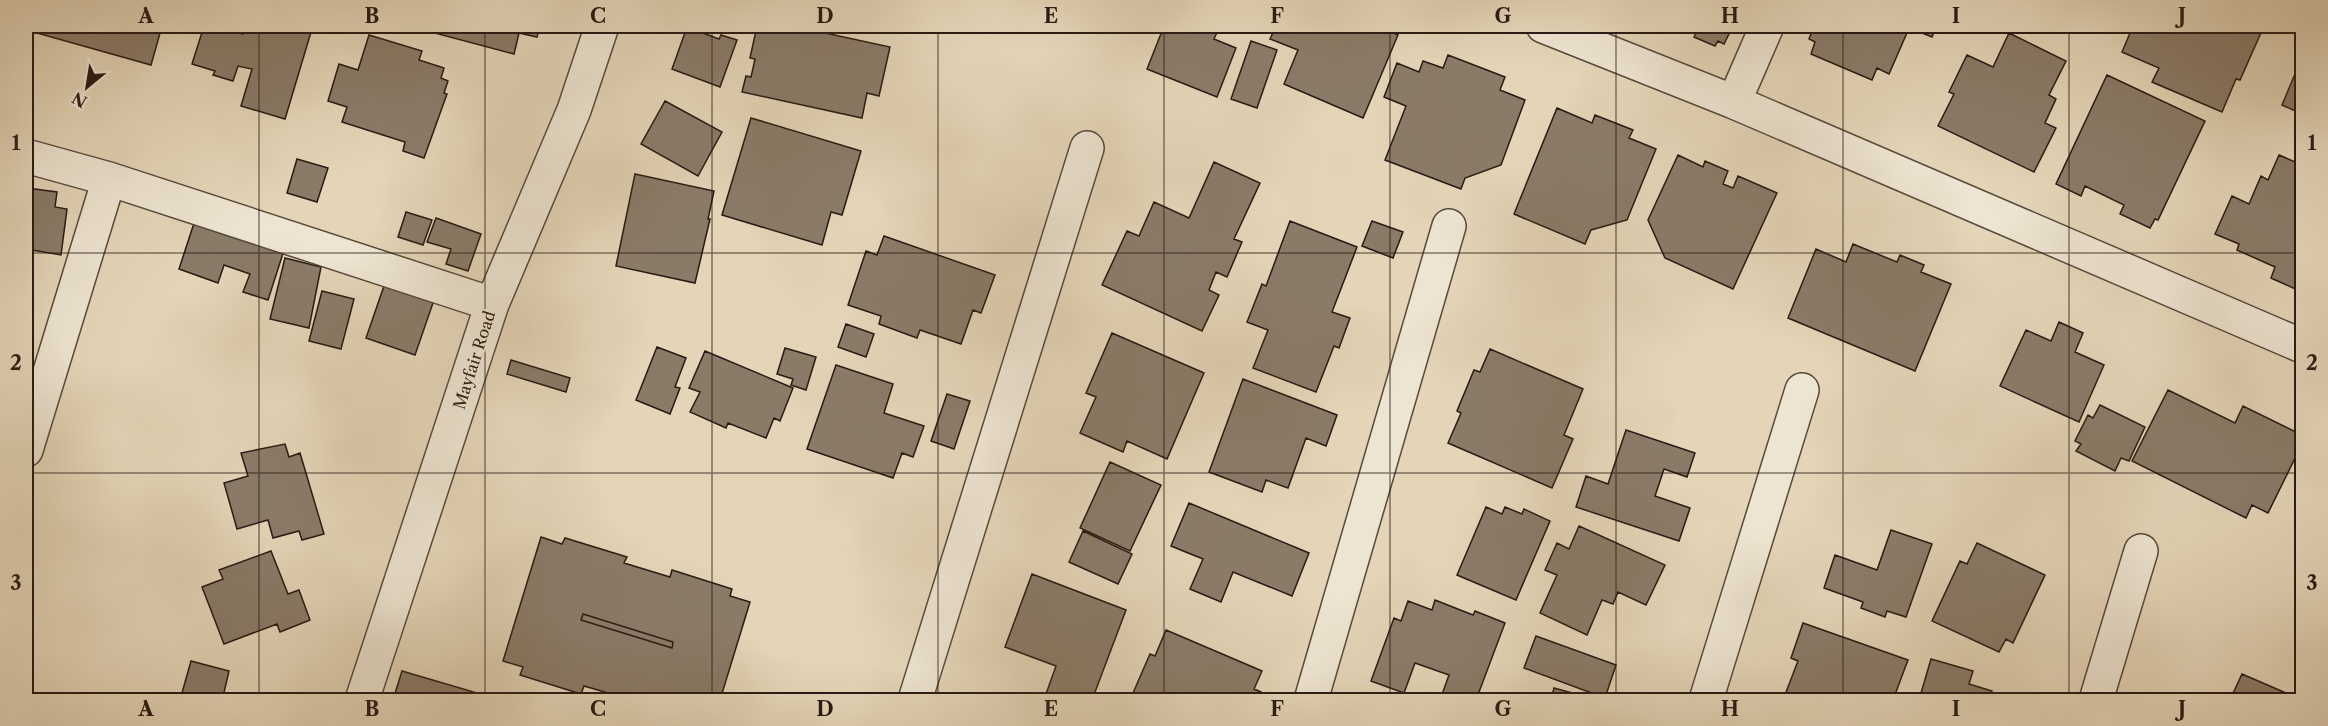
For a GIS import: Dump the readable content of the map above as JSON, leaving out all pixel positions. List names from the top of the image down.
{
  "streets": {
    "street": ["Mayfair Road"]
  },
  "north": "bottom left",
  "grid": {
    "columns": [
      "A",
      "B",
      "C",
      "D",
      "E",
      "F",
      "G",
      "H",
      "I",
      "J"
    ],
    "rows": ["1", "2", "3"]
  }
}
